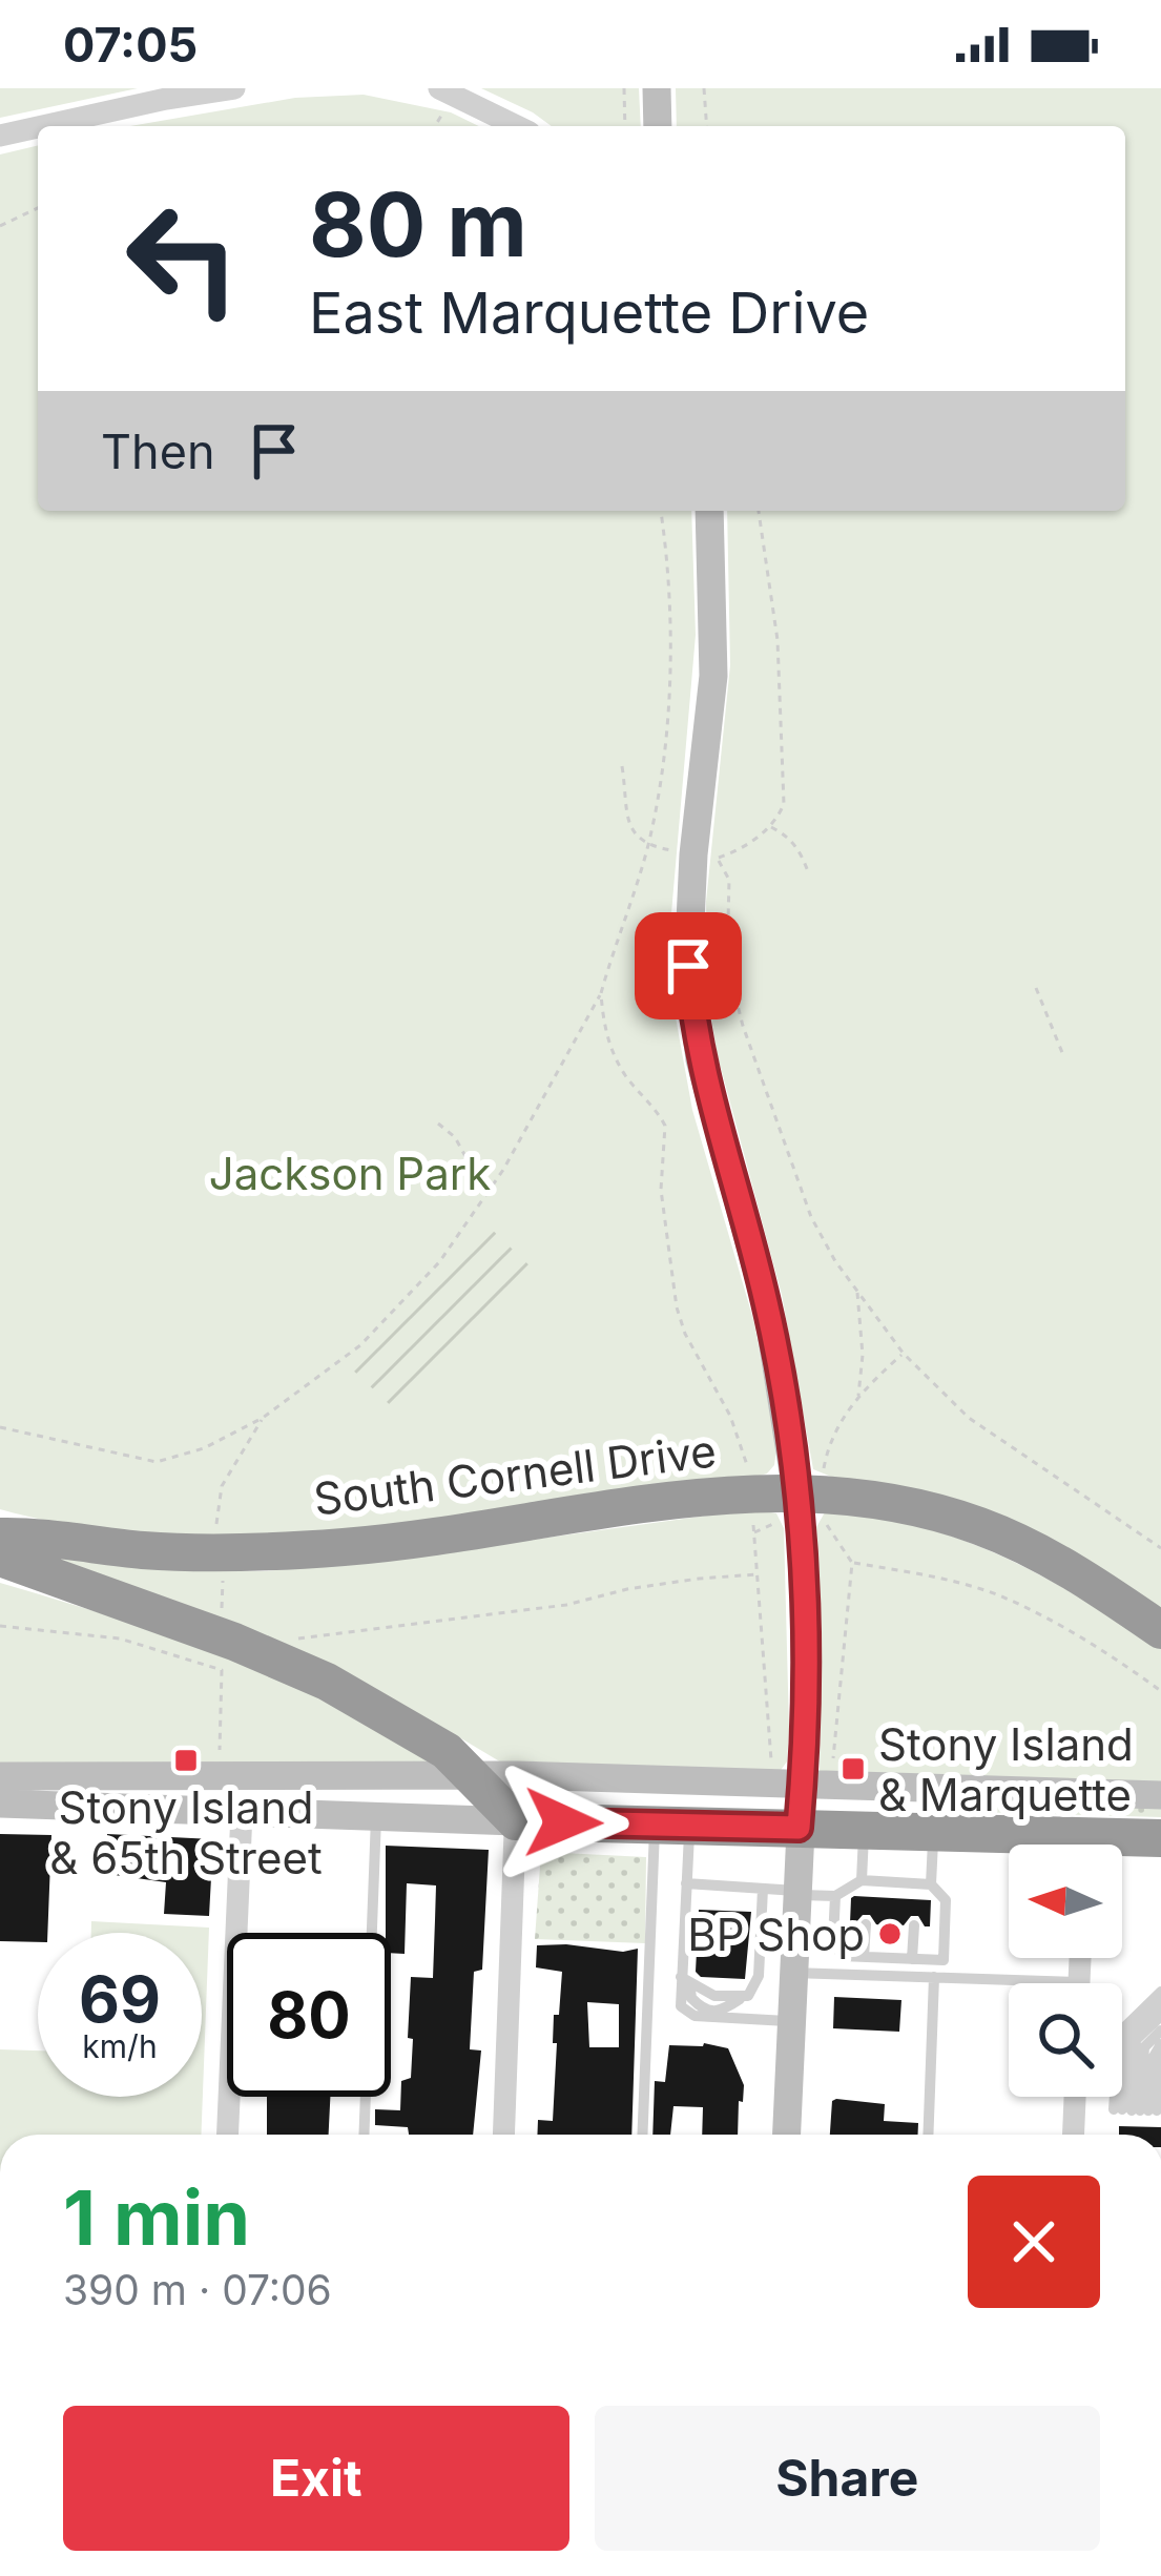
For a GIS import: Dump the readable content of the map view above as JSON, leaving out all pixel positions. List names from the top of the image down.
{
  "streets": {
    "highway": ["South Cornell Drive"]
  },
  "parks": ["Jackson Park"],
  "places": {
    "transit": ["Stony Island & 65th Street", "Stony Island & Marquette"],
    "other": ["BP Shop"]
  },
  "north": "left",
  "page": {
    "status": "07:05",
    "turn": ["80 m", "East Marquette Drive"],
    "then": "Then",
    "speed": "69 km/h",
    "limit": "80",
    "heading": ["1 min", "390 m · 07:06"],
    "buttons": ["Exit", "Share"]
  }
}
